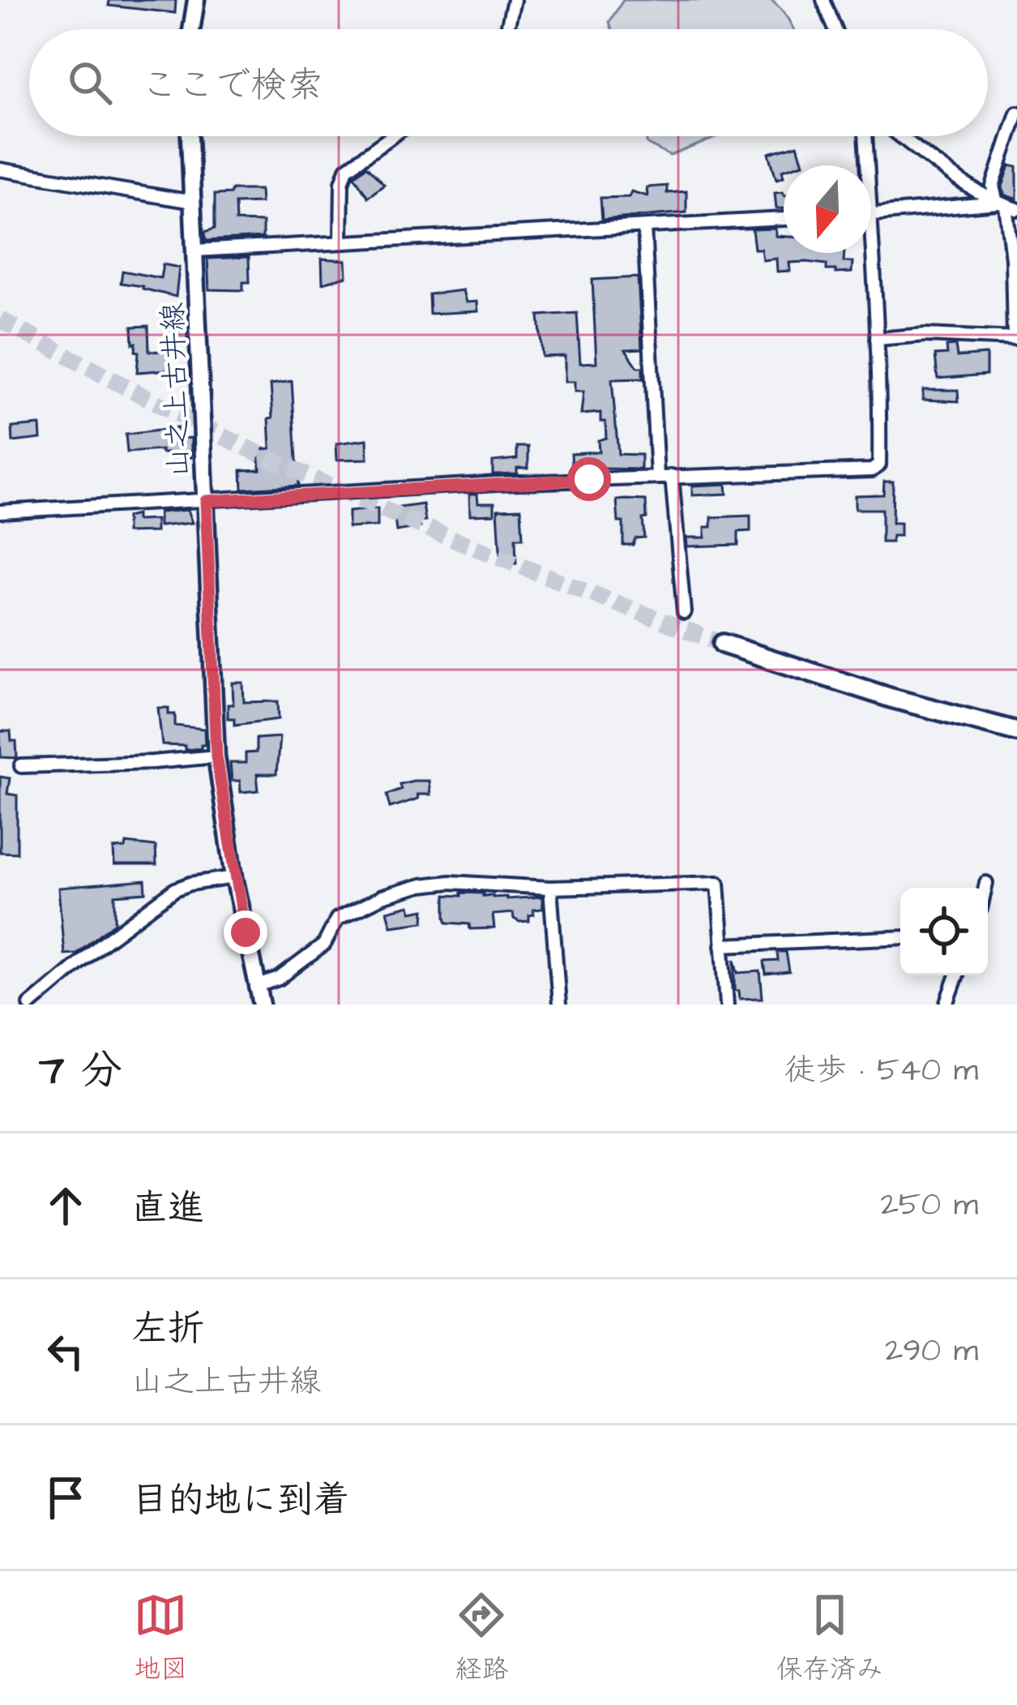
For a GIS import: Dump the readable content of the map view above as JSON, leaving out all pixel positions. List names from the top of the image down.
{
  "streets": {
    "main road": ["山之上古井線"]
  },
  "north": "bottom",
  "page": {
    "search": "ここで検索",
    "heading": ["7 分", "徒歩 · 540 m"],
    "list": [
      ["直進", "250 m"],
      ["左折", "山之上古井線", "290 m"],
      "目的地に到着"
    ],
    "nav": ["地図", "経路", "保存済み"]
  }
}
